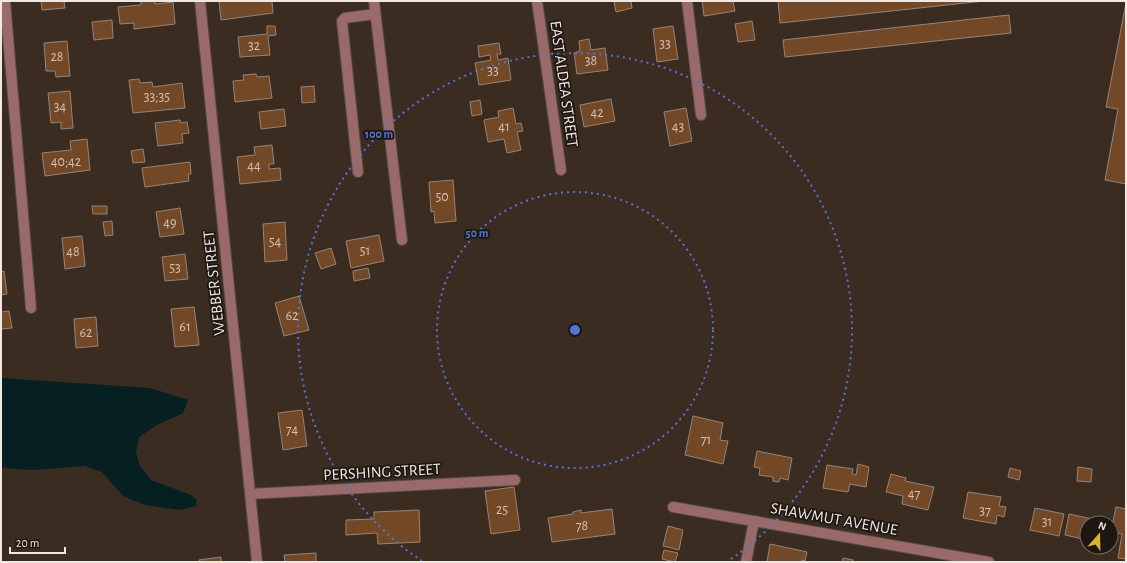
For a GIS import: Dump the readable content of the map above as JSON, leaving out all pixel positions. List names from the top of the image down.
{
  "streets": {
    "street": [
      "EAST ALDEA STREET",
      "WEBBER STREET",
      "PERSHING STREET",
      "SHAWMUT AVENUE"
    ]
  },
  "crossings": [
    ["WEBBER STREET", "PERSHING STREET"]
  ],
  "house_numbers": [
    "33",
    "32",
    "28",
    "38",
    "33",
    "33;35",
    "34",
    "42",
    "41",
    "43",
    "40;42",
    "44",
    "50",
    "49",
    "54",
    "51",
    "48",
    "53",
    "62",
    "61",
    "62",
    "74",
    "71",
    "47",
    "25",
    "37",
    "31",
    "78"
  ],
  "scale_bar": "20 m",
  "north": "top",
  "rings": ["100 m", "50 m"]
}
